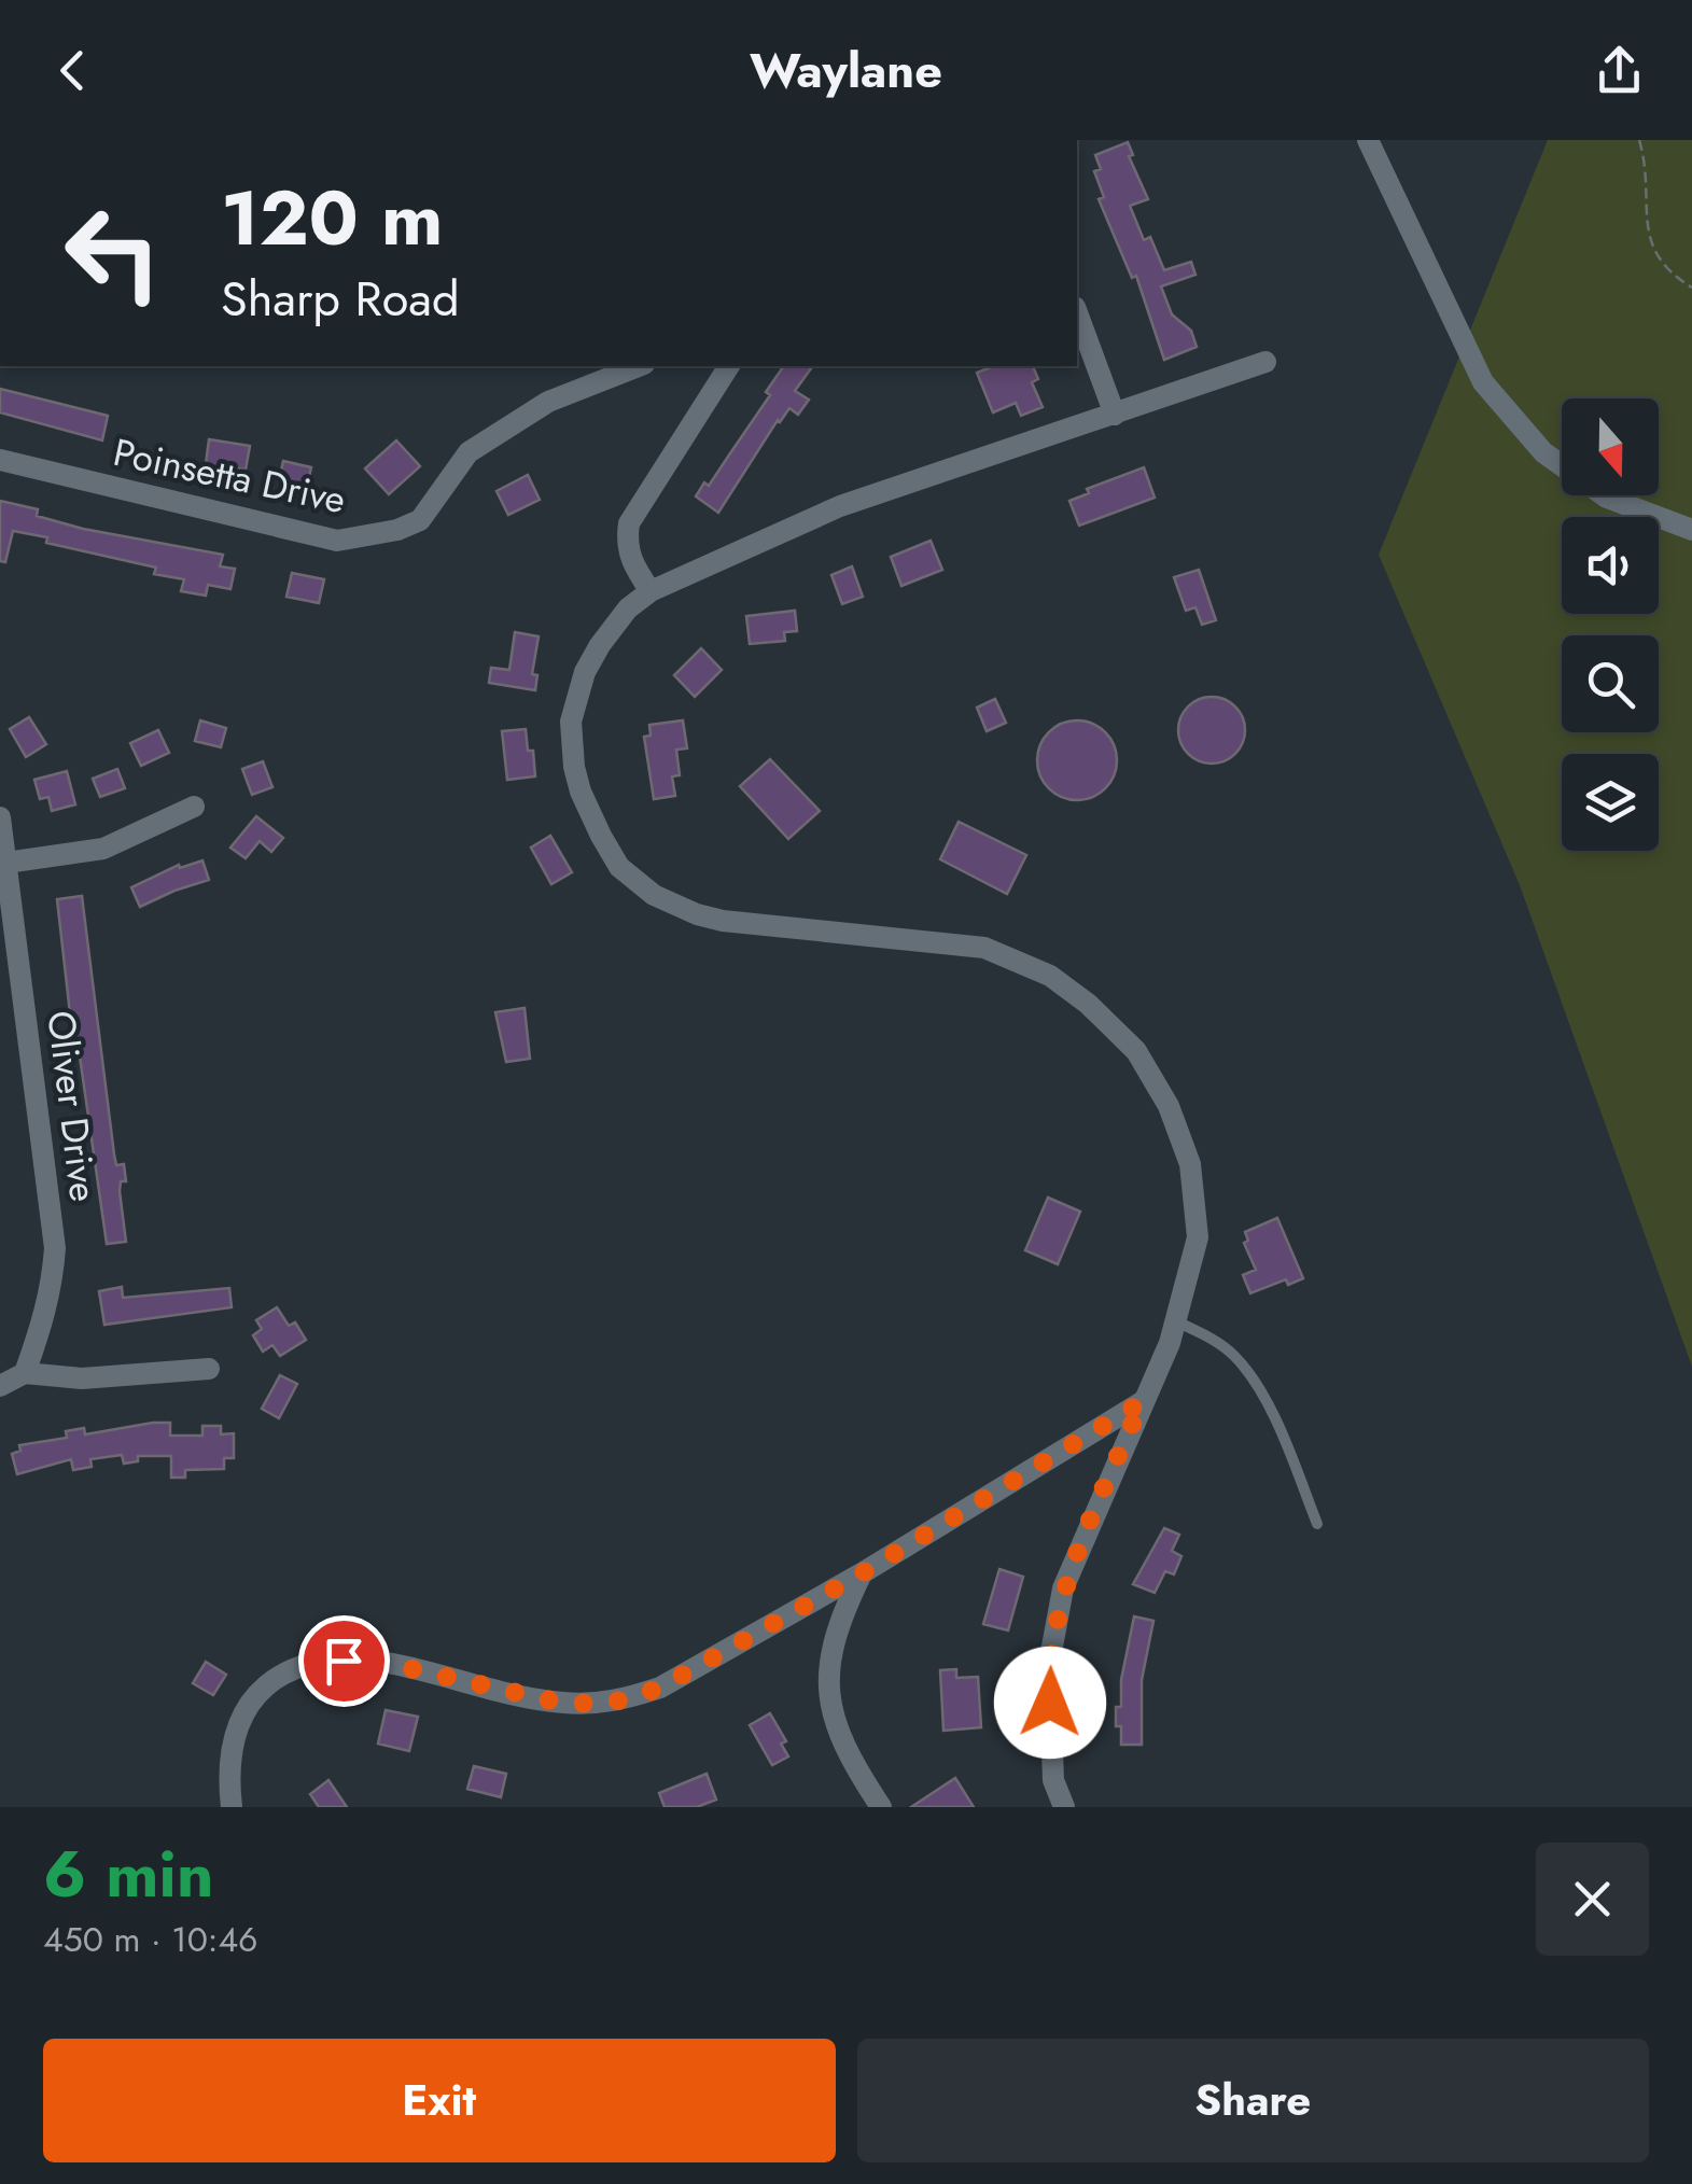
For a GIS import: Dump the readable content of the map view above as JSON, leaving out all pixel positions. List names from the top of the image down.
{
  "streets": {
    "street": ["Poinsetta Drive", "Oliver Drive"]
  },
  "north": "bottom",
  "page": {
    "header": "Waylane",
    "turn": ["120 m", "Sharp Road"],
    "heading": ["6 min", "450 m · 10:46"],
    "buttons": ["Exit", "Share"]
  }
}
